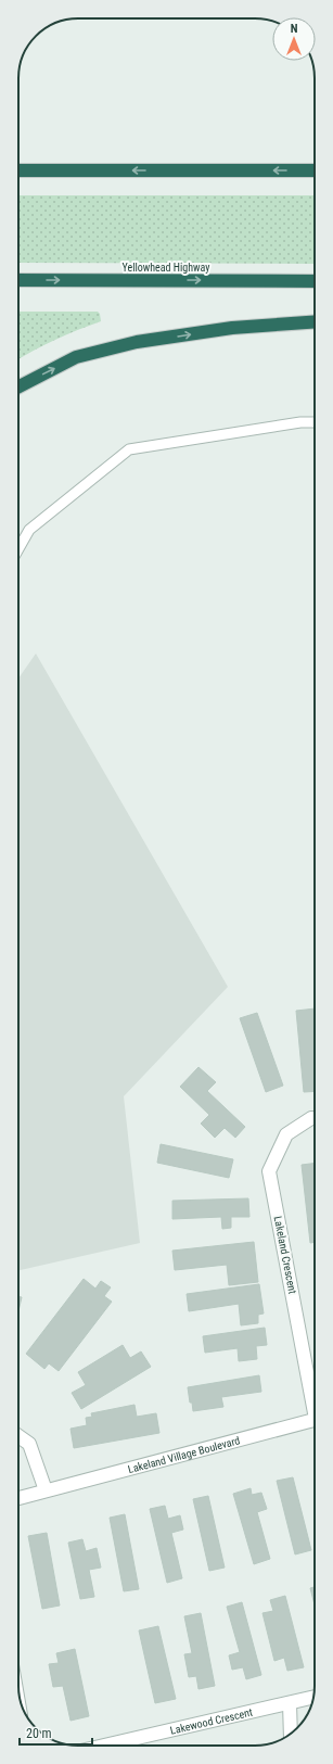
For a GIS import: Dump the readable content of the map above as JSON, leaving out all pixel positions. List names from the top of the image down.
{
  "streets": {
    "highway": ["Yellowhead Highway"],
    "street": ["Lakeland Crescent", "Lakeland Village Boulevard", "Lakewood Crescent"]
  },
  "scale_bar": "20 m",
  "north": "top"
}
